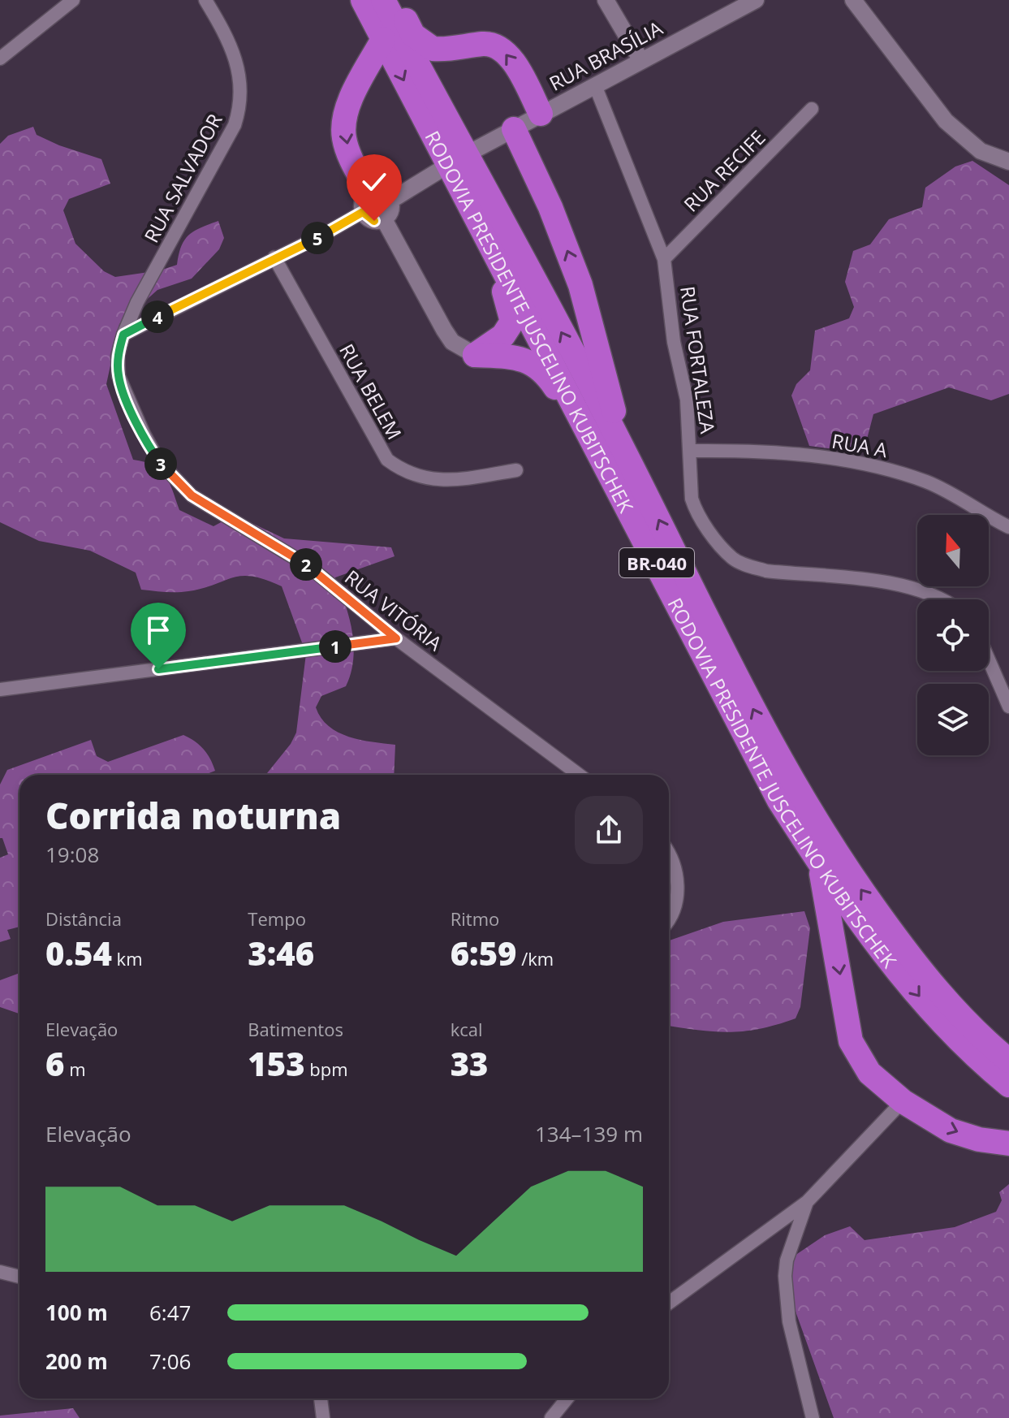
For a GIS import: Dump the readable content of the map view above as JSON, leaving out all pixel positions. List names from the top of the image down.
{
  "streets": {
    "highway": ["RODOVIA PRESIDENTE JUSCELINO KUBITSCHEK", "BR-040"],
    "street": [
      "RUA BRASÍLIA",
      "RUA RECIFE",
      "RUA SALVADOR",
      "RUA FORTALEZA",
      "RUA BELEM",
      "RUA A",
      "RUA VITÓRIA"
    ]
  },
  "crossings": [
    ["RUA BRASÍLIA", "RUA FORTALEZA"],
    ["RUA RECIFE", "RUA FORTALEZA"],
    ["RUA SALVADOR", "RUA VITÓRIA"],
    ["RUA FORTALEZA", "RUA A"]
  ],
  "north": "top",
  "page": {
    "pins": [
      "5",
      "4",
      "3",
      "2",
      "1"
    ],
    "heading": ["Corrida noturna", "19:08"],
    "stats": [
      ["Distância", "0.54 km"],
      ["Tempo", "3:46"],
      ["Ritmo", "6:59 /km"],
      ["Elevação", "6 m"],
      ["Batimentos", "153 bpm"],
      ["kcal", "33"]
    ],
    "chart": ["Elevação", "134–139 m"],
    "list": [
      {
        "name": "100 m",
        "note": "6:47"
      },
      {
        "name": "200 m",
        "note": "7:06"
      }
    ]
  }
}
